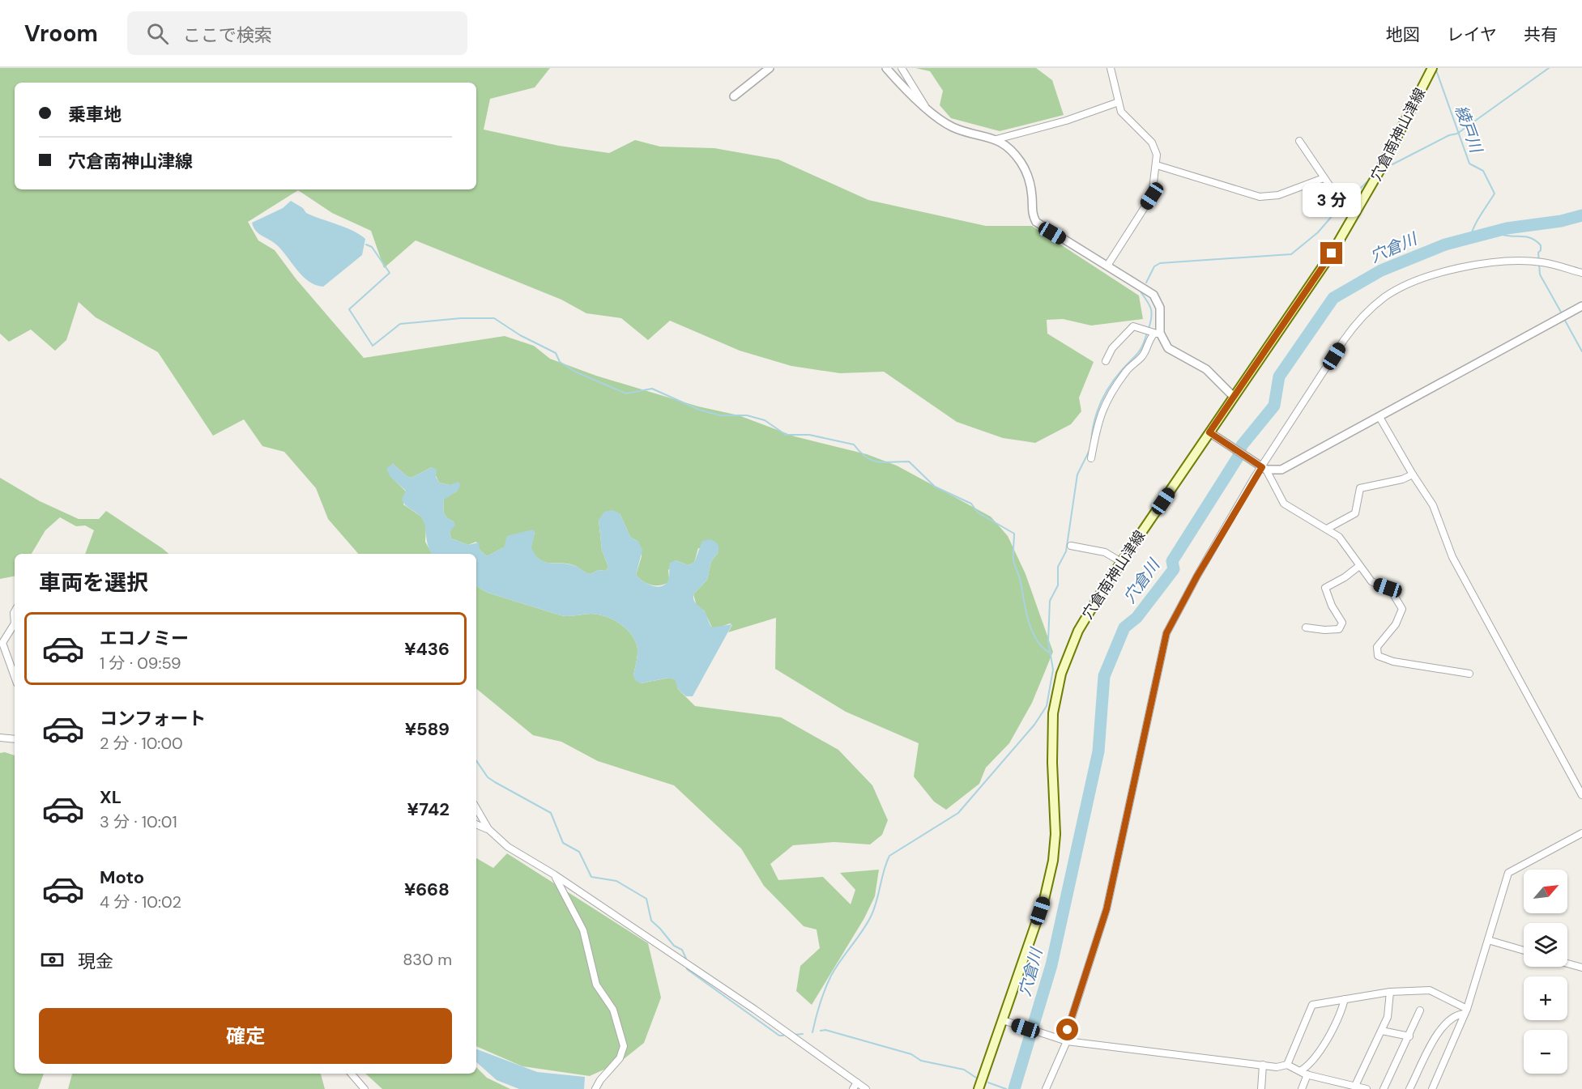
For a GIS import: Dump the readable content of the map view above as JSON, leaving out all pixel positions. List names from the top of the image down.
{
  "streets": {
    "main road": ["穴倉南神山津線"]
  },
  "water": ["綾戸川", "穴倉川"],
  "north": "top right",
  "page": {
    "header": "Vroom",
    "search": "ここで検索",
    "nav": ["地図", "レイヤ", "共有"],
    "banner": ["乗車地", "穴倉南神山津線"],
    "bubble": "3 分",
    "heading": "車両を選択",
    "list": [
      {
        "name": "エコノミー",
        "note": "1 分 · 09:59",
        "value": "¥436"
      },
      {
        "name": "コンフォート",
        "note": "2 分 · 10:00",
        "value": "¥589"
      },
      {
        "name": "XL",
        "note": "3 分 · 10:01",
        "value": "¥742"
      },
      {
        "name": "Moto",
        "note": "4 分 · 10:02",
        "value": "¥668"
      }
    ],
    "map_buttons": ["+", "−"],
    "pay": ["現金", "830 m"],
    "buttons": "確定"
  }
}
